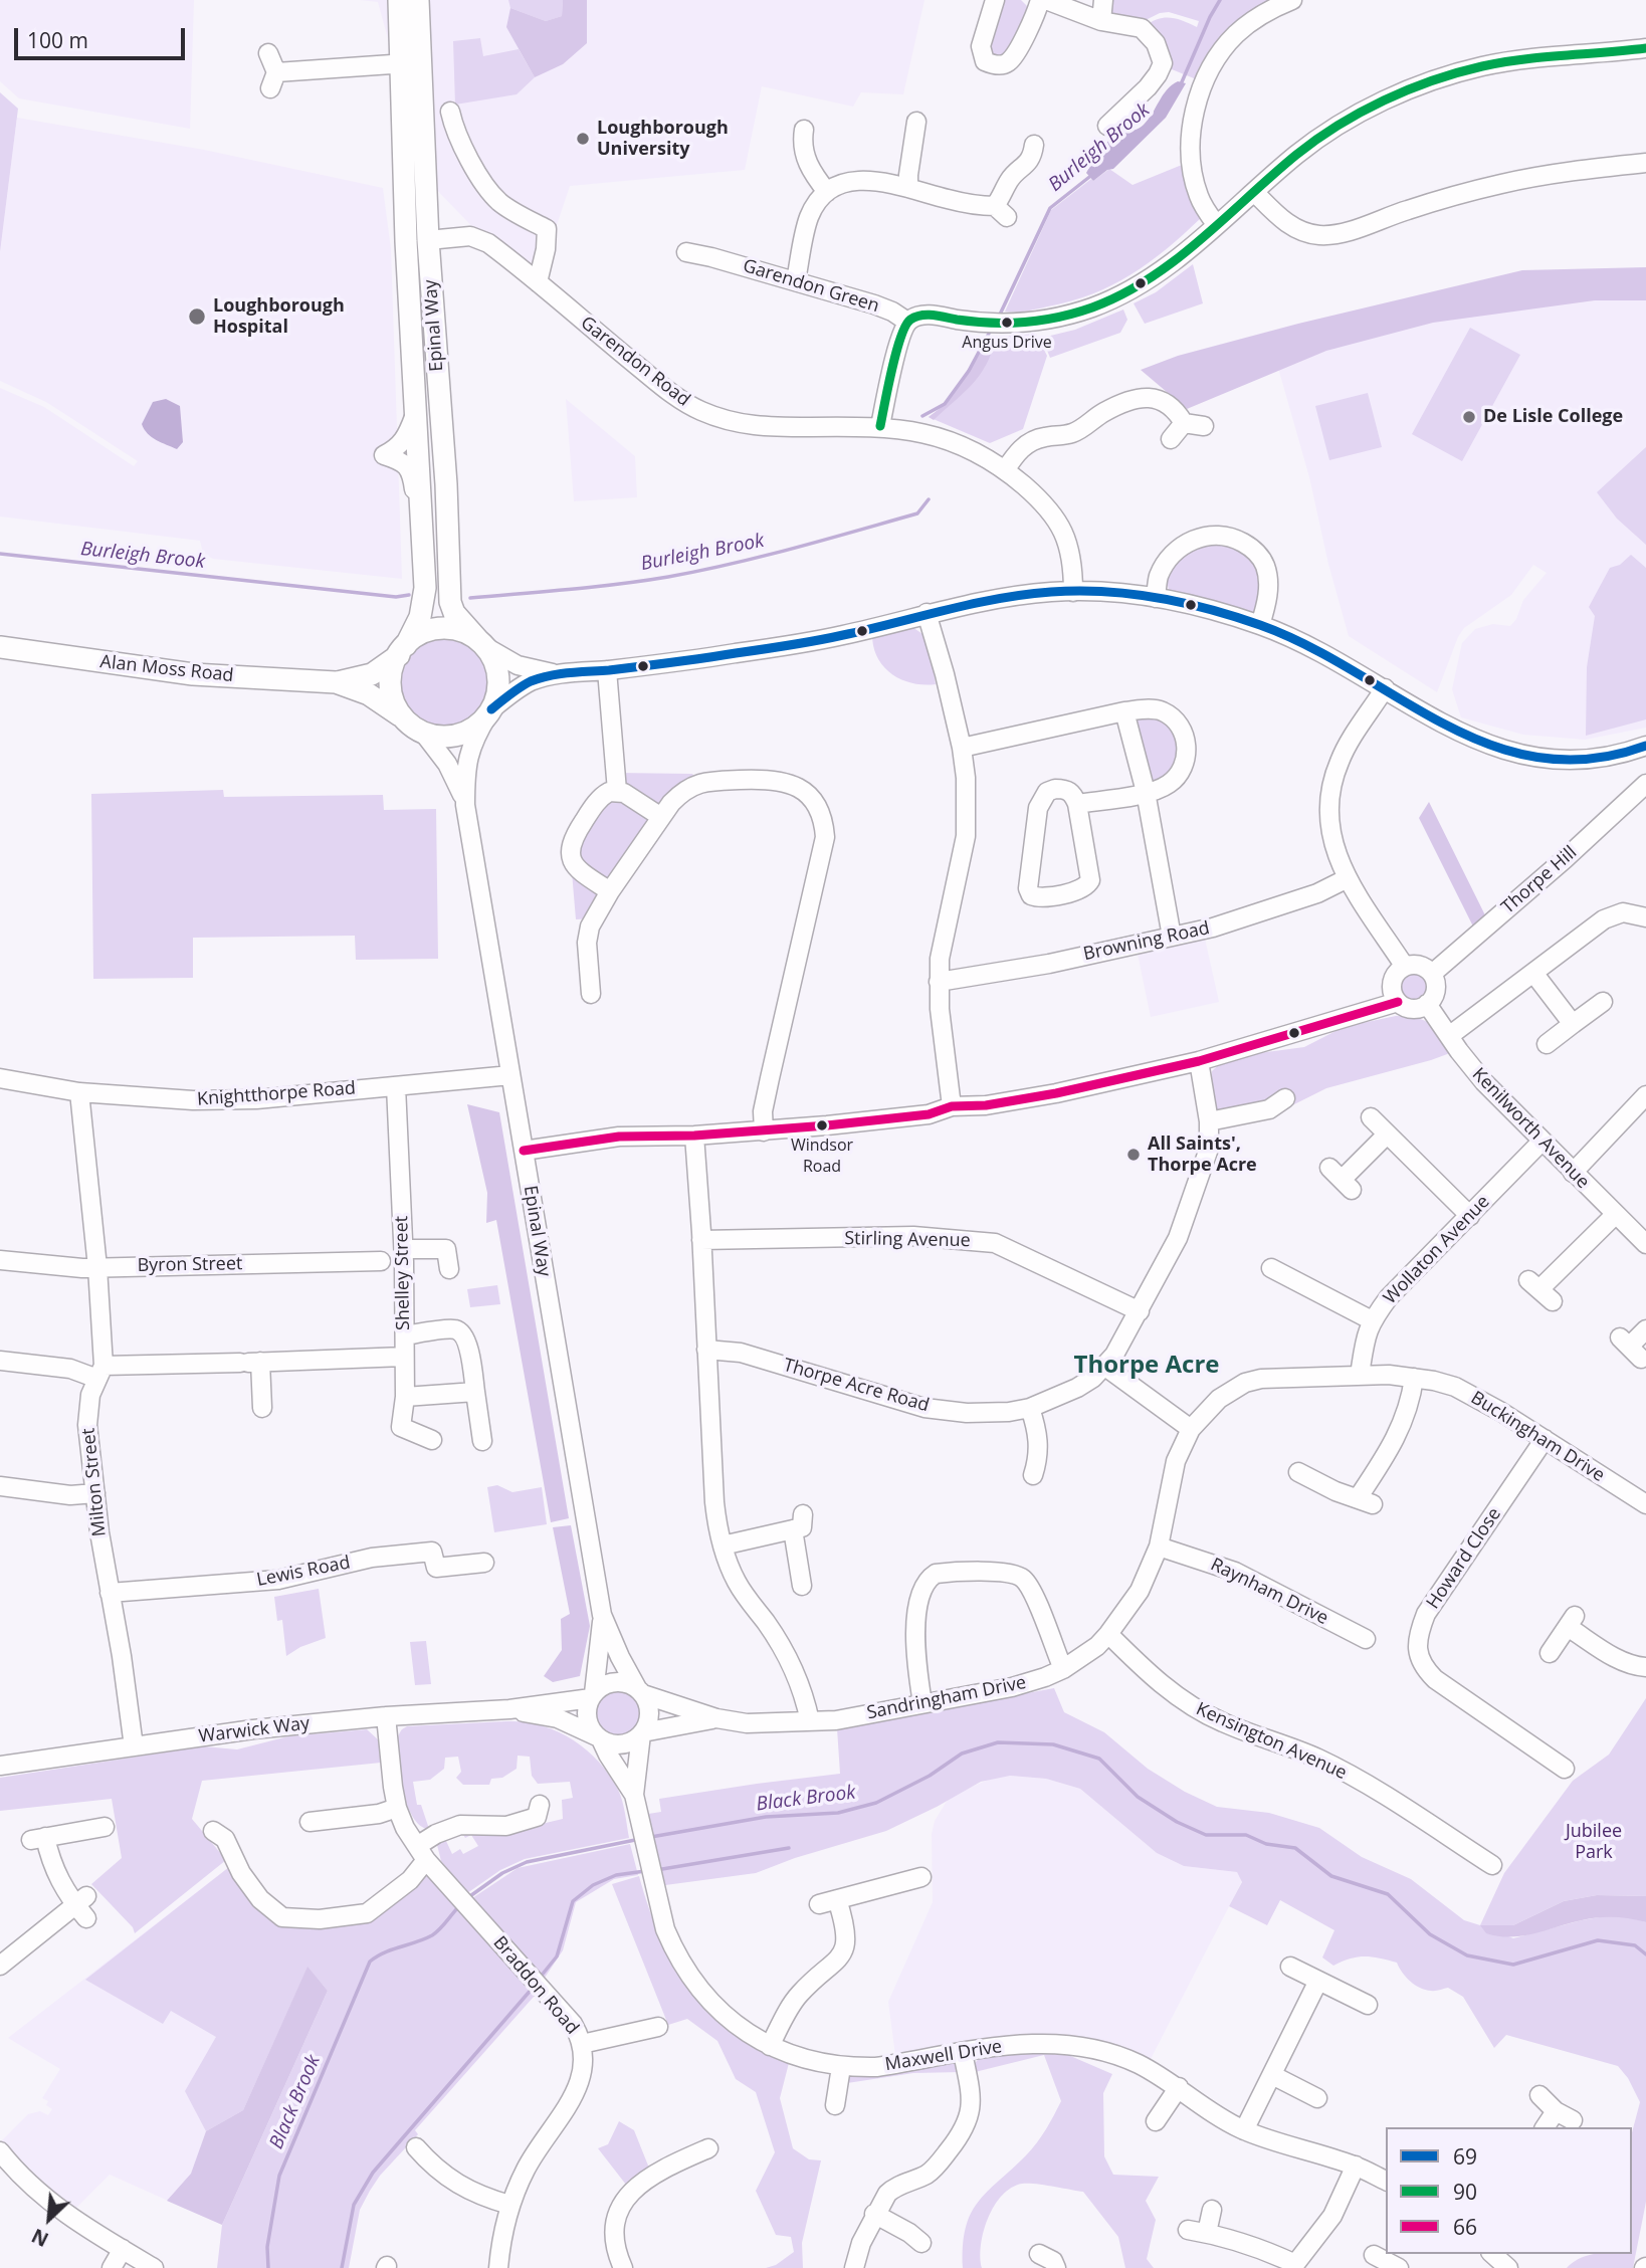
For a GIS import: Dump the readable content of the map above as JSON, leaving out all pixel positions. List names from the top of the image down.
{
  "streets": {
    "main road": ["Epinal Way", "Alan Moss Road"],
    "street": [
      "Garendon Green",
      "Garendon Road",
      "Thorpe Hill",
      "Browning Road",
      "Knightthorpe Road",
      "Kenilworth Avenue",
      "Stirling Avenue",
      "Wollaton Avenue",
      "Byron Street",
      "Shelley Street",
      "Thorpe Acre Road",
      "Buckingham Drive",
      "Milton Street",
      "Howard Close",
      "Lewis Road",
      "Raynham Drive",
      "Sandringham Drive",
      "Warwick Way",
      "Kensington Avenue",
      "Braddon Road",
      "Maxwell Drive"
    ]
  },
  "crossings": [
    ["Epinal Way", "Garendon Road"],
    ["Epinal Way", "Alan Moss Road"],
    ["Epinal Way", "Knightthorpe Road"],
    ["Epinal Way", "Sandringham Drive"],
    ["Epinal Way", "Warwick Way"],
    ["Epinal Way", "Maxwell Drive"],
    ["Thorpe Hill", "Kenilworth Avenue"],
    ["Knightthorpe Road", "Shelley Street"],
    ["Knightthorpe Road", "Milton Street"],
    ["Kenilworth Avenue", "Wollaton Avenue"],
    ["Stirling Avenue", "Thorpe Acre Road"],
    ["Wollaton Avenue", "Buckingham Drive"],
    ["Byron Street", "Milton Street"],
    ["Buckingham Drive", "Howard Close"],
    ["Buckingham Drive", "Sandringham Drive"],
    ["Milton Street", "Lewis Road"],
    ["Milton Street", "Warwick Way"],
    ["Raynham Drive", "Sandringham Drive"],
    ["Sandringham Drive", "Warwick Way"],
    ["Sandringham Drive", "Kensington Avenue"],
    ["Sandringham Drive", "Maxwell Drive"],
    ["Warwick Way", "Braddon Road"],
    ["Warwick Way", "Maxwell Drive"]
  ],
  "districts": ["Thorpe Acre"],
  "water": ["Burleigh Brook", "Black Brook"],
  "parks": ["Jubilee Park"],
  "places": [
    "Loughborough University",
    "Loughborough Hospital",
    "Angus Drive",
    "De Lisle College",
    "Windsor Road",
    "All Saints', Thorpe Acre"
  ],
  "lines": ["transit line 90", "transit line 69", "transit line 66"],
  "legend": ["69", "90", "66"],
  "scale_bar": "100 m",
  "north": "bottom left"
}
